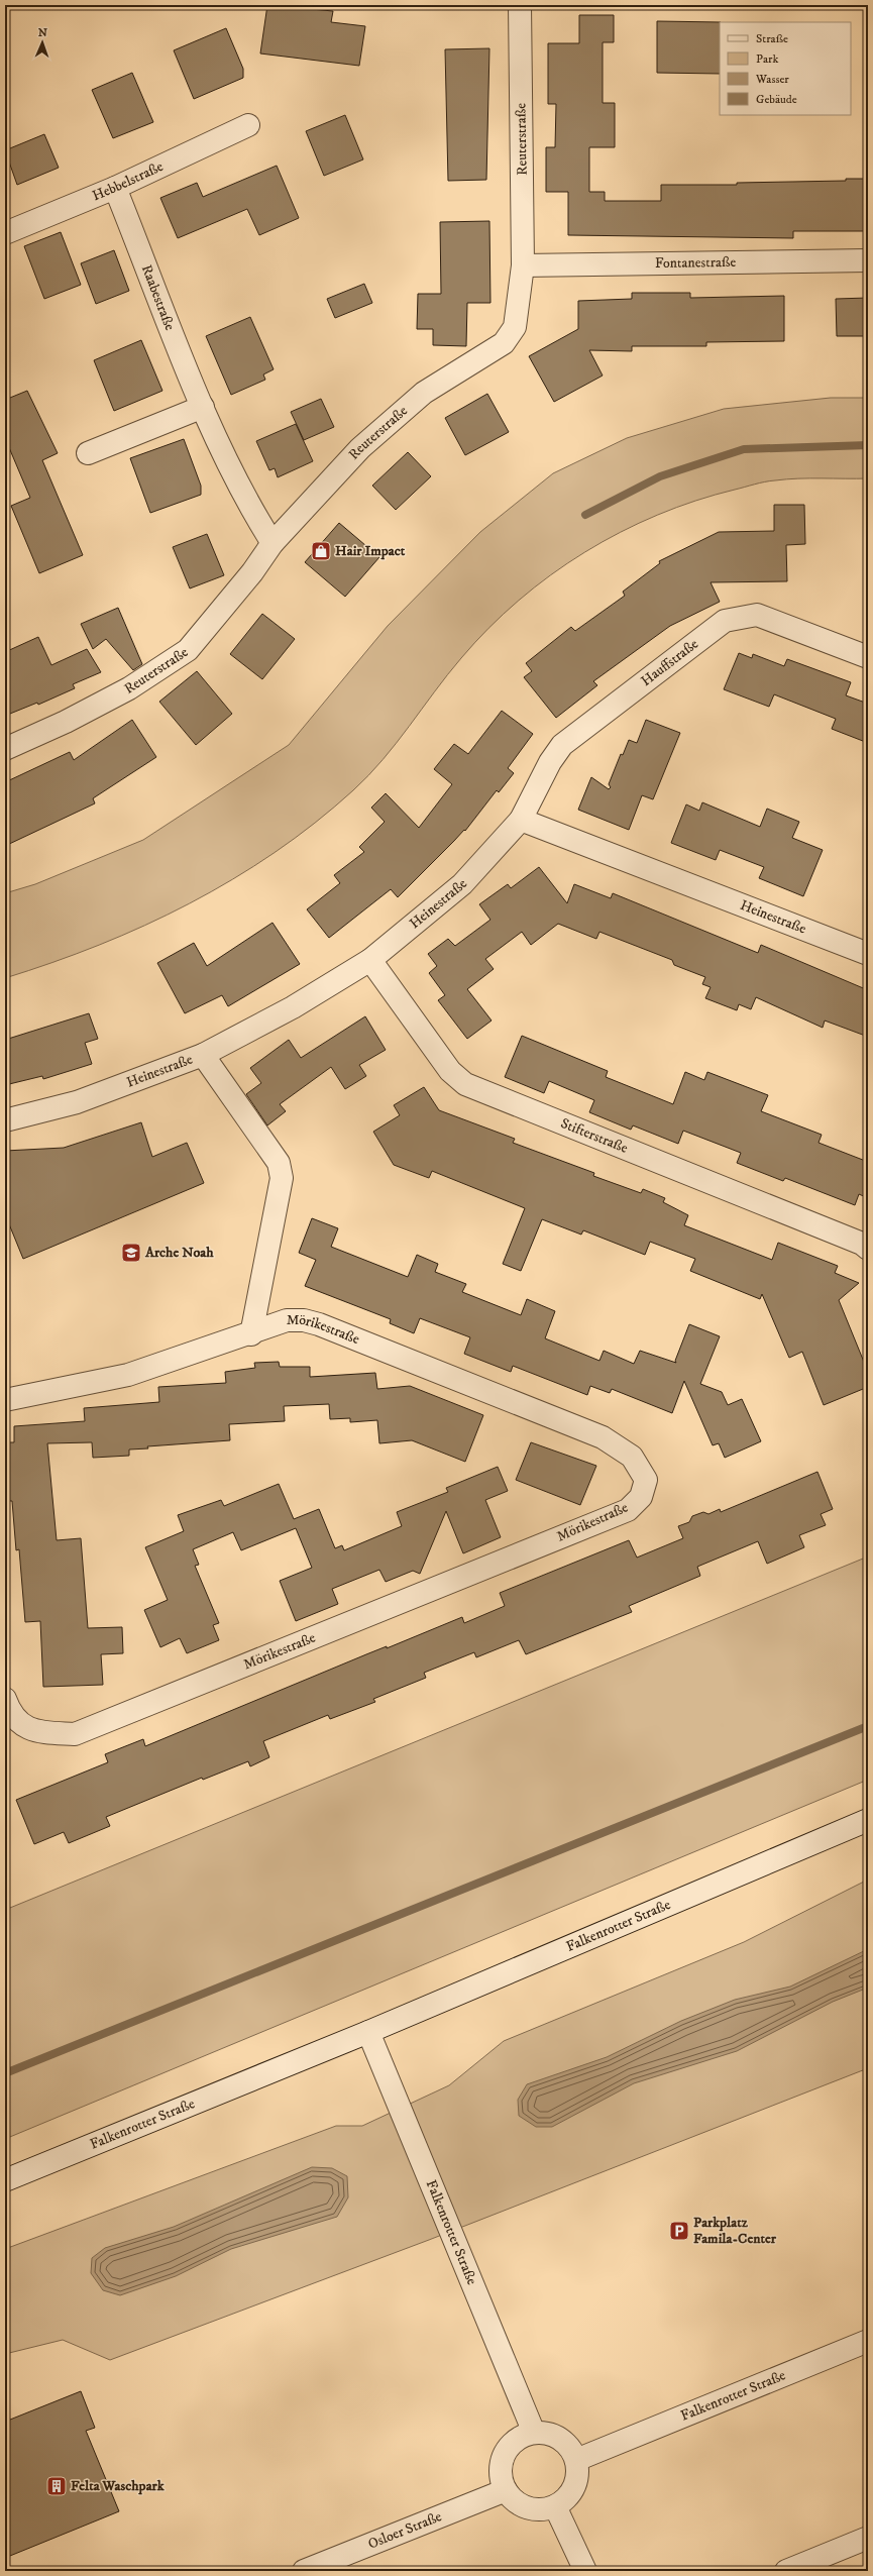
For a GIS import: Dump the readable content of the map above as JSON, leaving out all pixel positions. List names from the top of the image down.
{
  "streets": {
    "street": [
      "Reuterstraße",
      "Hebbelstraße",
      "Fontanestraße",
      "Raabestraße",
      "Hauffstraße",
      "Heinestraße",
      "Stifterstraße",
      "Mörikestraße",
      "Falkenrotter Straße",
      "Osloer Straße"
    ]
  },
  "crossings": [
    ["Reuterstraße", "Fontanestraße"],
    ["Reuterstraße", "Raabestraße"],
    ["Hebbelstraße", "Raabestraße"],
    ["Hauffstraße", "Heinestraße"],
    ["Heinestraße", "Stifterstraße"],
    ["Falkenrotter Straße", "Osloer Straße"]
  ],
  "places": {
    "shop": ["Hair Impact"],
    "school or university": ["Arche Noah"],
    "parking": ["Parkplatz Famila-Center"],
    "building": ["Felta Waschpark"]
  },
  "legend": [
    "Straße",
    "Park",
    "Wasser",
    "Gebäude"
  ],
  "north": "top"
}
